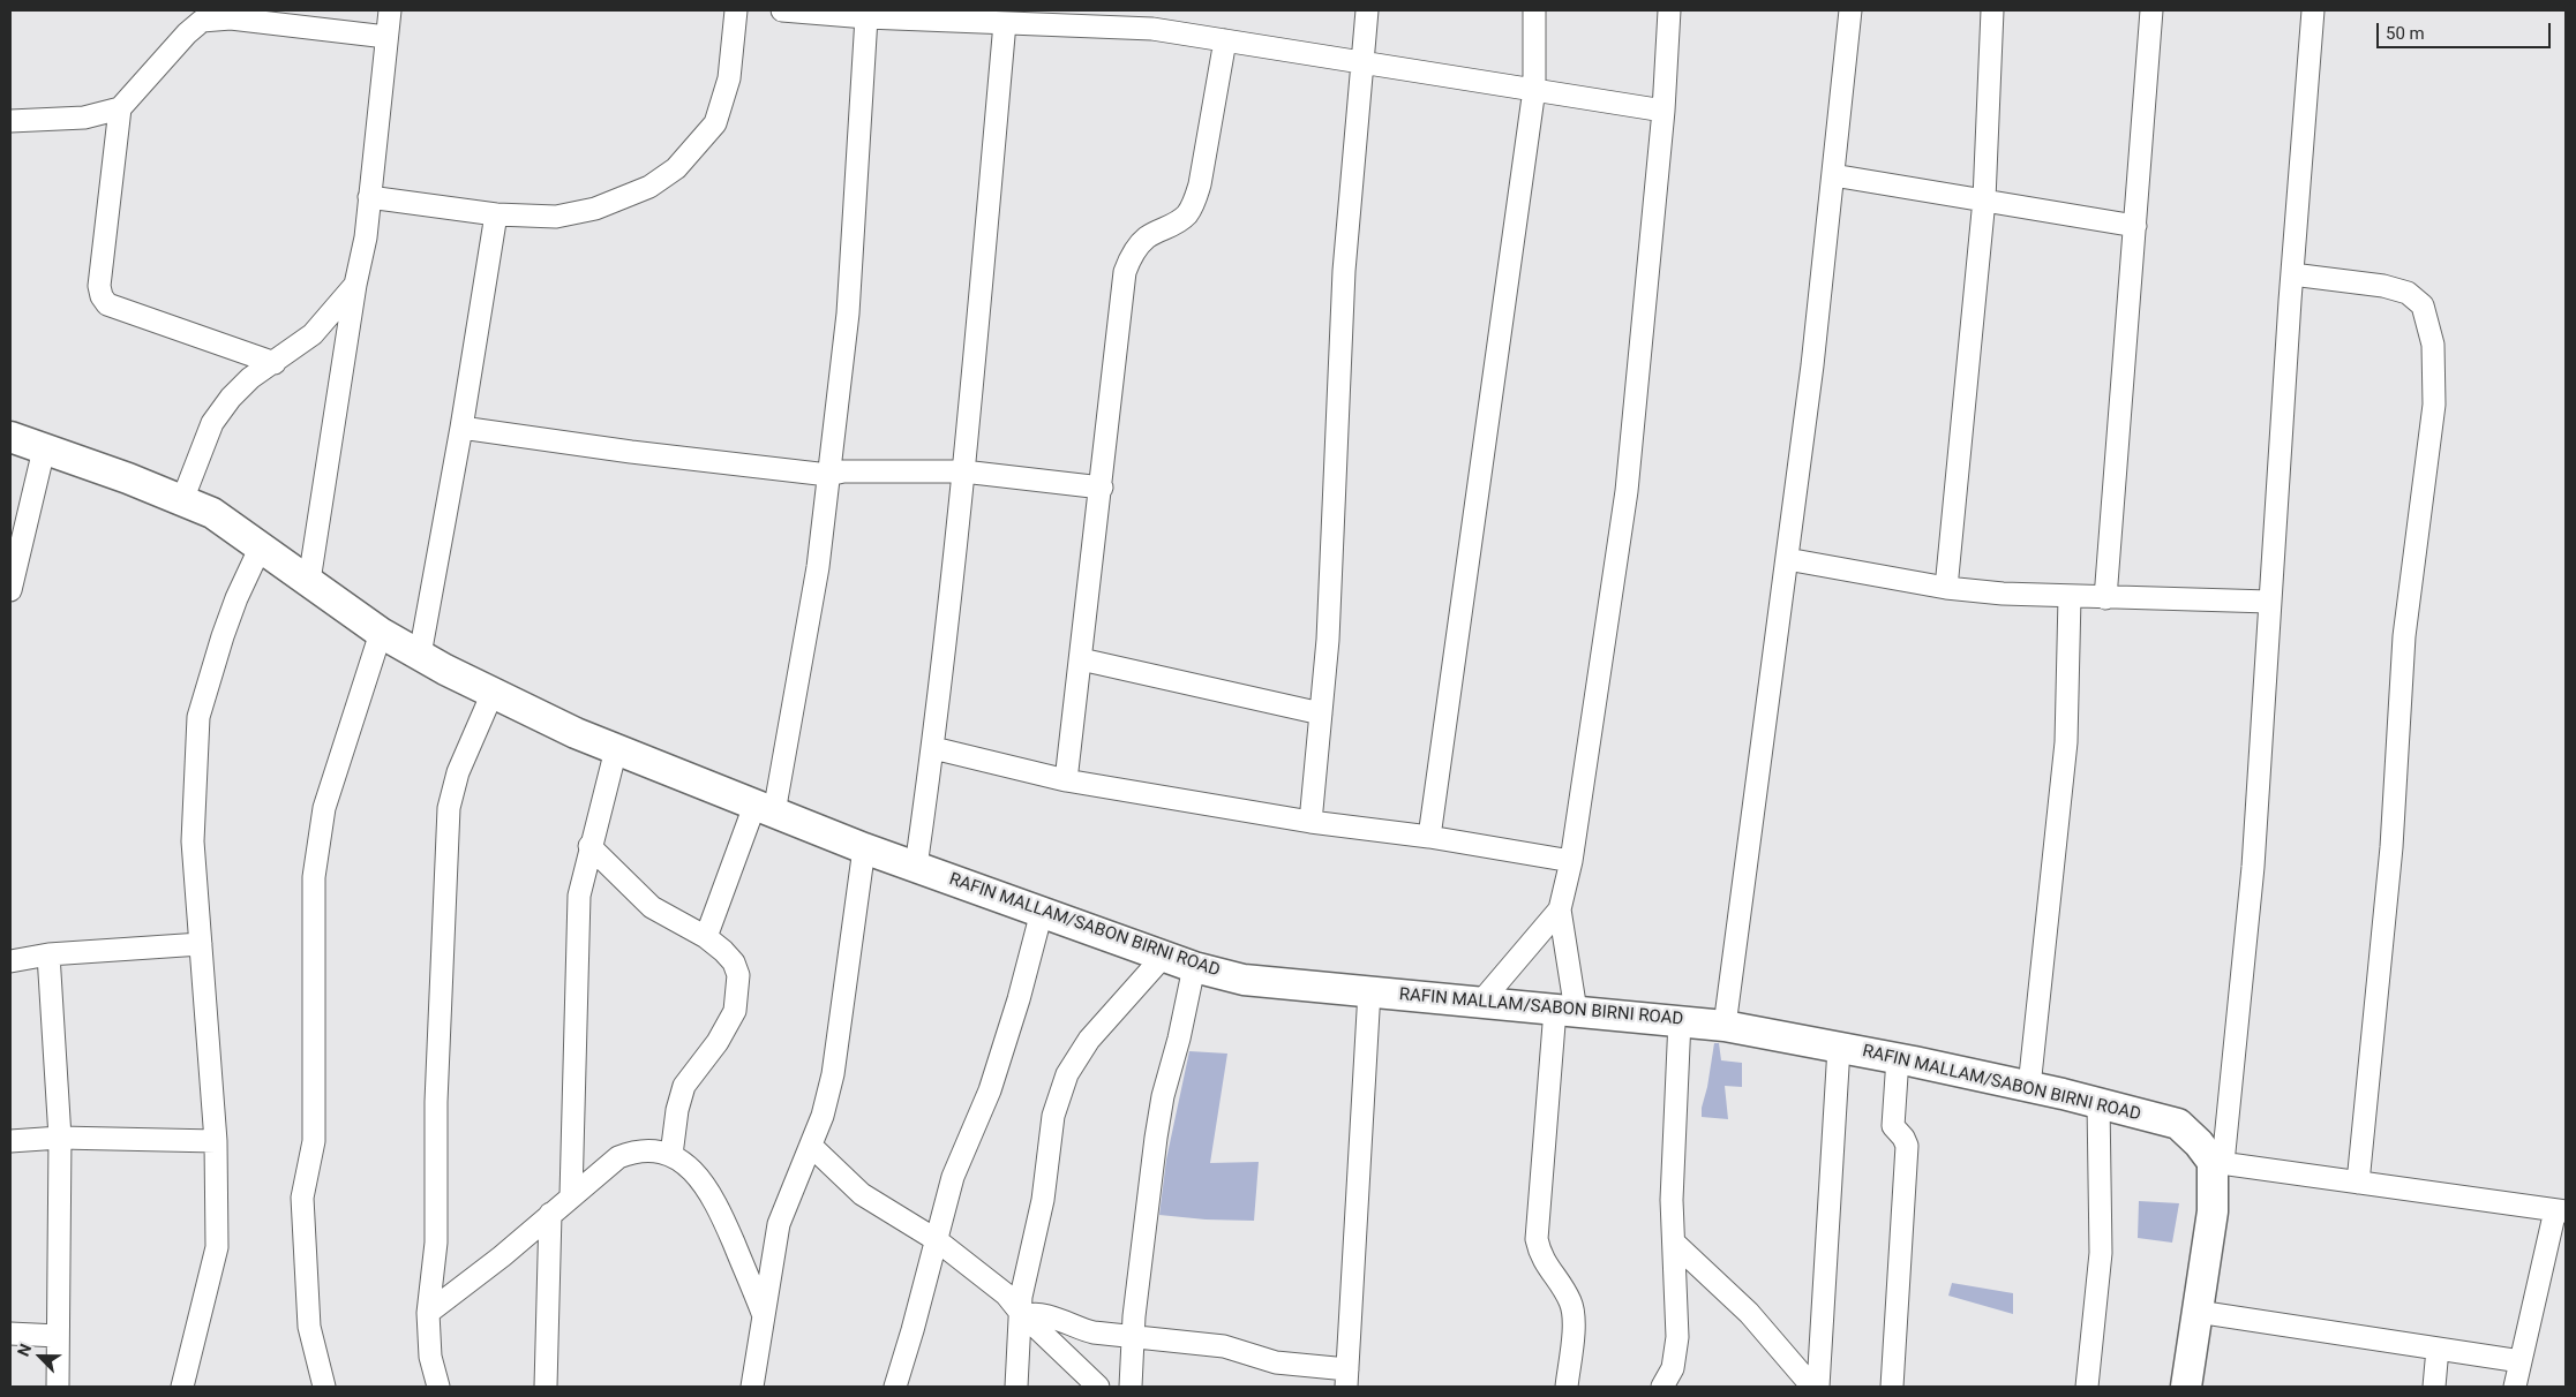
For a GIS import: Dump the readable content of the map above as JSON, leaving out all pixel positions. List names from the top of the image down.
{
  "streets": {
    "street": ["RAFIN MALLAM/SABON BIRNI ROAD"]
  },
  "scale_bar": "50 m",
  "north": "top left"
}
